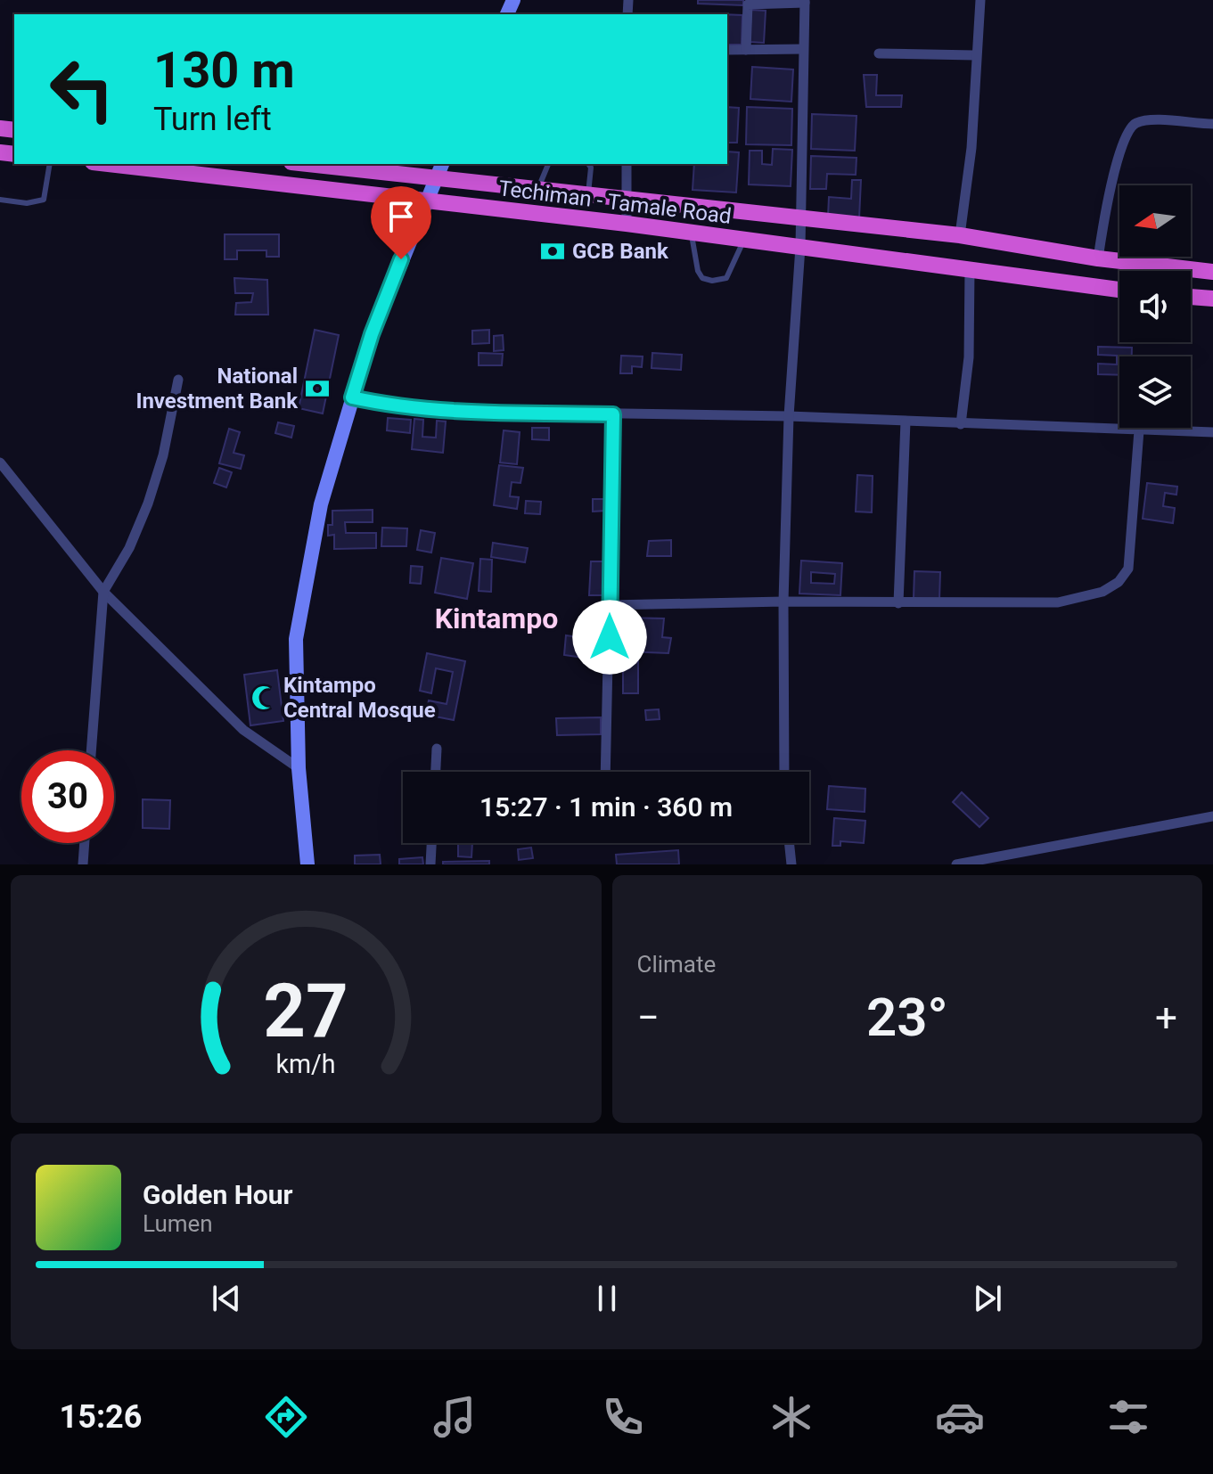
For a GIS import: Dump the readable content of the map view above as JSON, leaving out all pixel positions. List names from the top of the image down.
{
  "streets": {
    "highway": ["Techiman - Tamale Road"]
  },
  "districts": ["Kintampo"],
  "places": {
    "bank": ["GCB Bank", "National Investment Bank"],
    "mosque": ["Kintampo Central Mosque"]
  },
  "north": "left",
  "page": {
    "turn": ["130 m", "Turn left"],
    "limit": "30",
    "trip": "15:27 · 1 min · 360 m",
    "tile": "Climate",
    "heat": ["−", "23°", "+"],
    "song": ["Golden Hour", "Lumen"],
    "tabs": "15:26",
    "gauge": ["27", "km/h"]
  }
}
